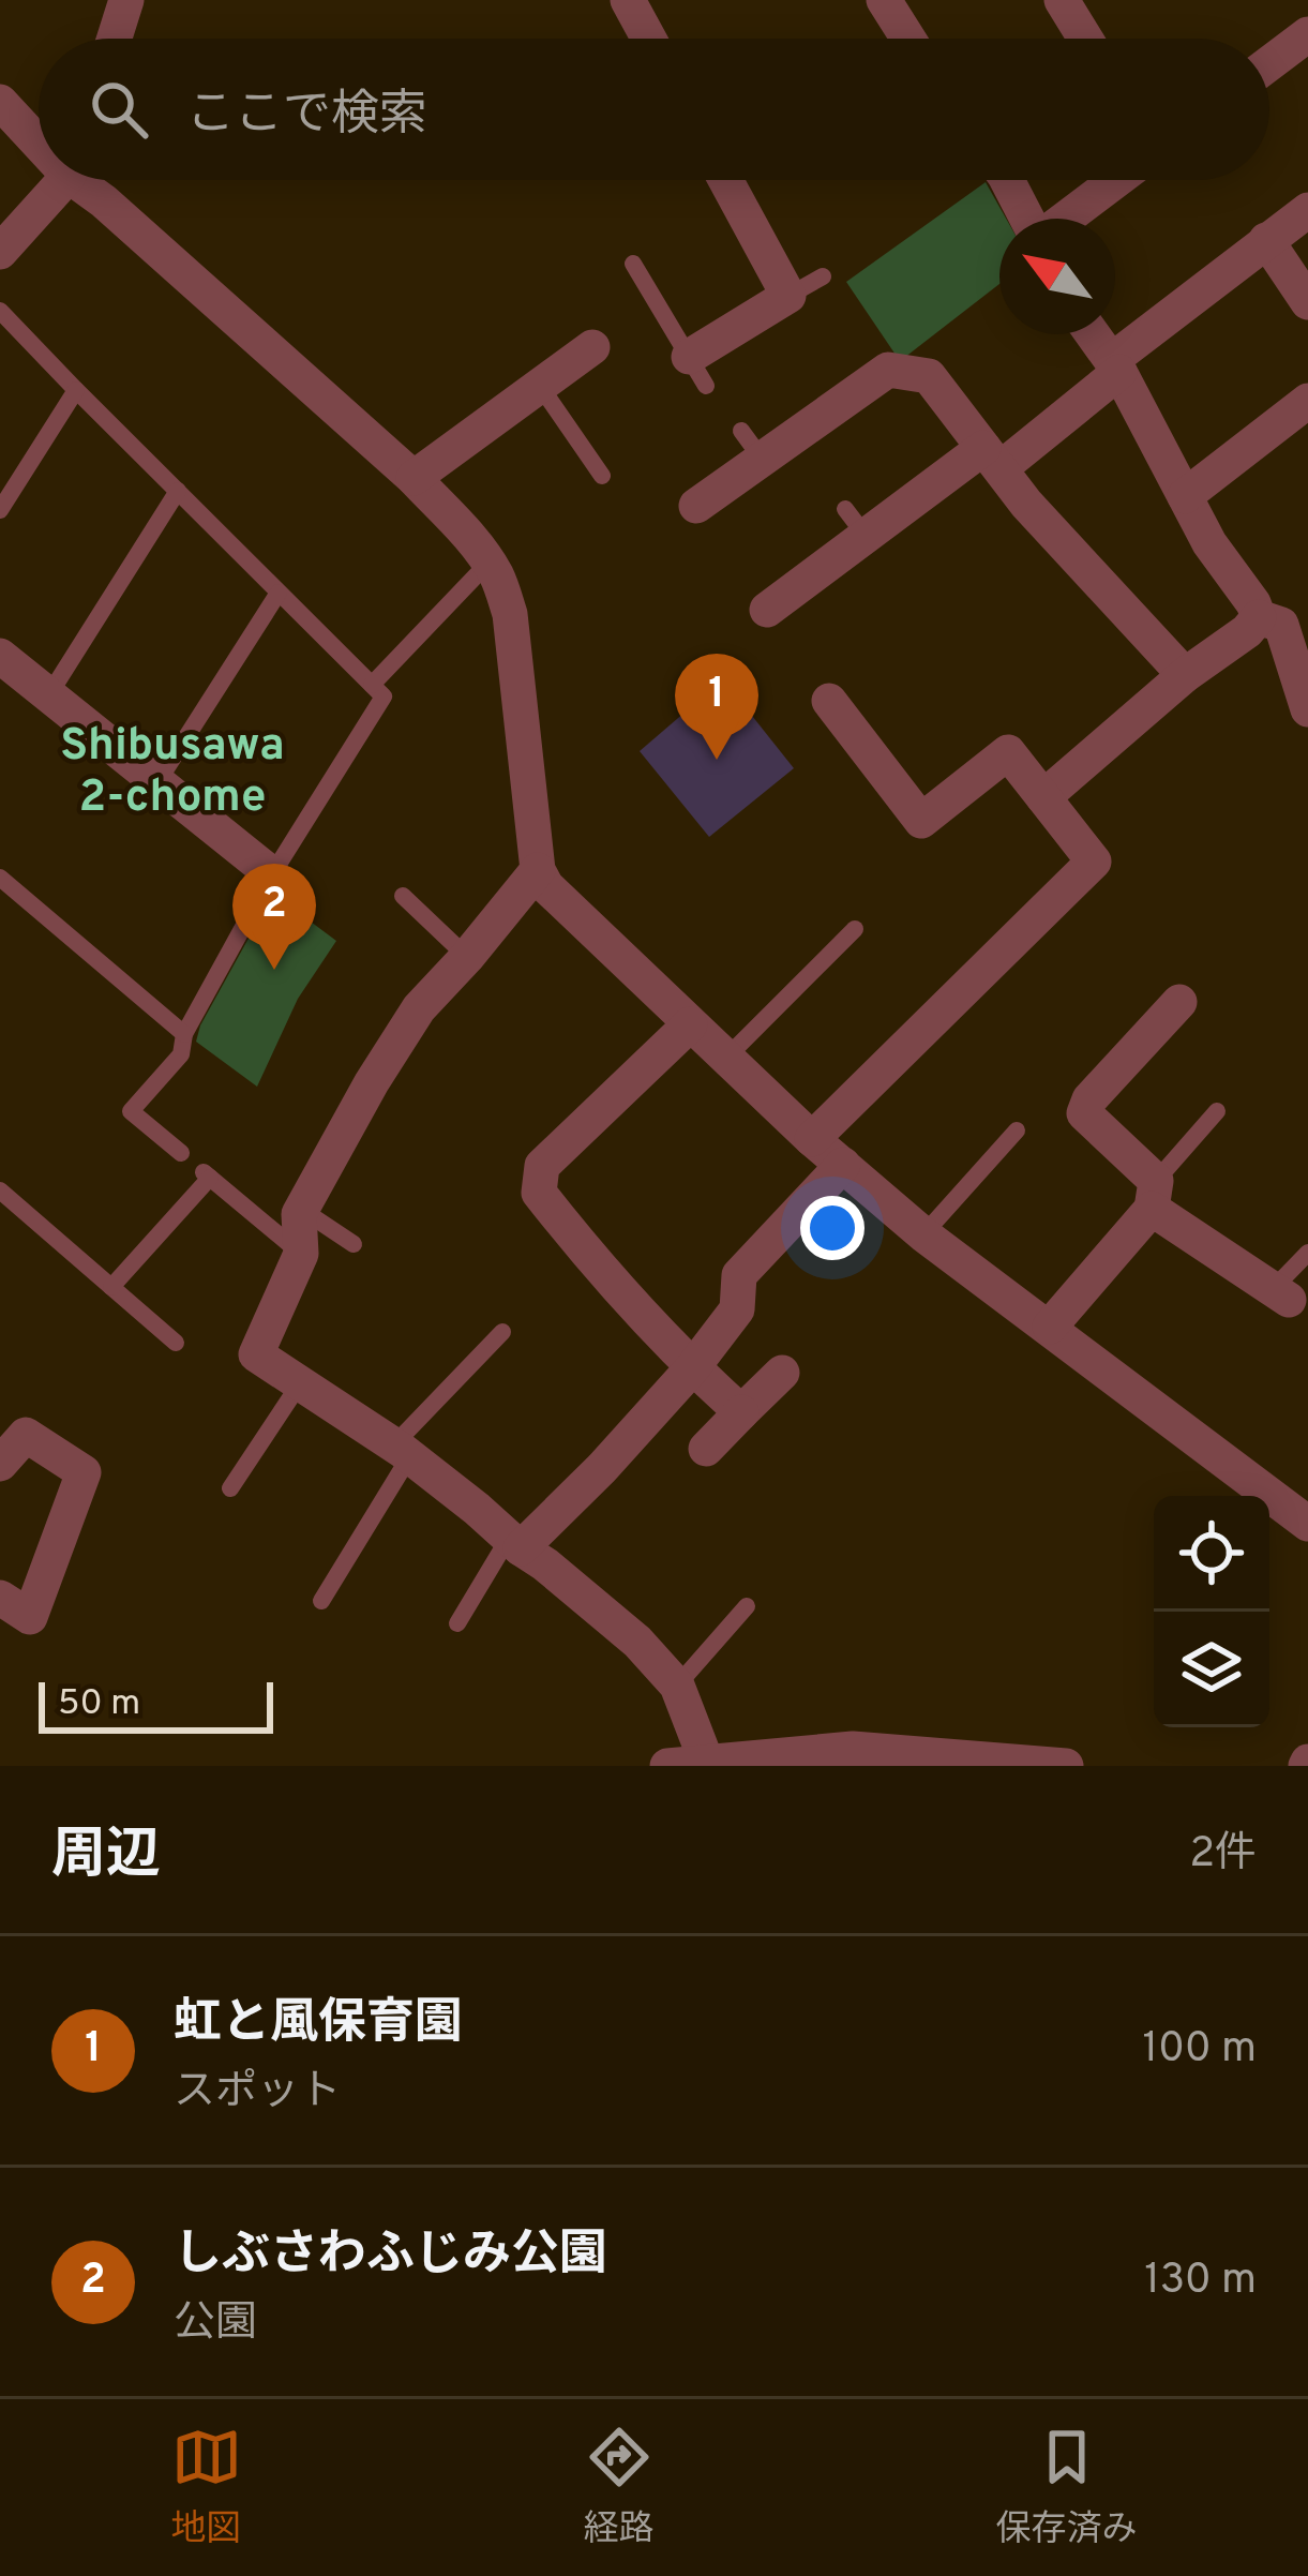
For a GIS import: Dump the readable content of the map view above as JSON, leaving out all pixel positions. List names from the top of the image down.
{
  "districts": ["Shibusawa 2-chome"],
  "scale_bar": "50 m",
  "north": "top left",
  "page": {
    "search": "ここで検索",
    "pins": ["1", "2"],
    "scale": "50 m",
    "heading": ["周辺", "2件"],
    "list": [
      {
        "mark": "1",
        "name": "虹と風保育園",
        "note": "スポット",
        "value": "100 m"
      },
      {
        "mark": "2",
        "name": "しぶさわふじみ公園",
        "note": "公園",
        "value": "130 m"
      }
    ],
    "nav": ["地図", "経路", "保存済み"]
  }
}
